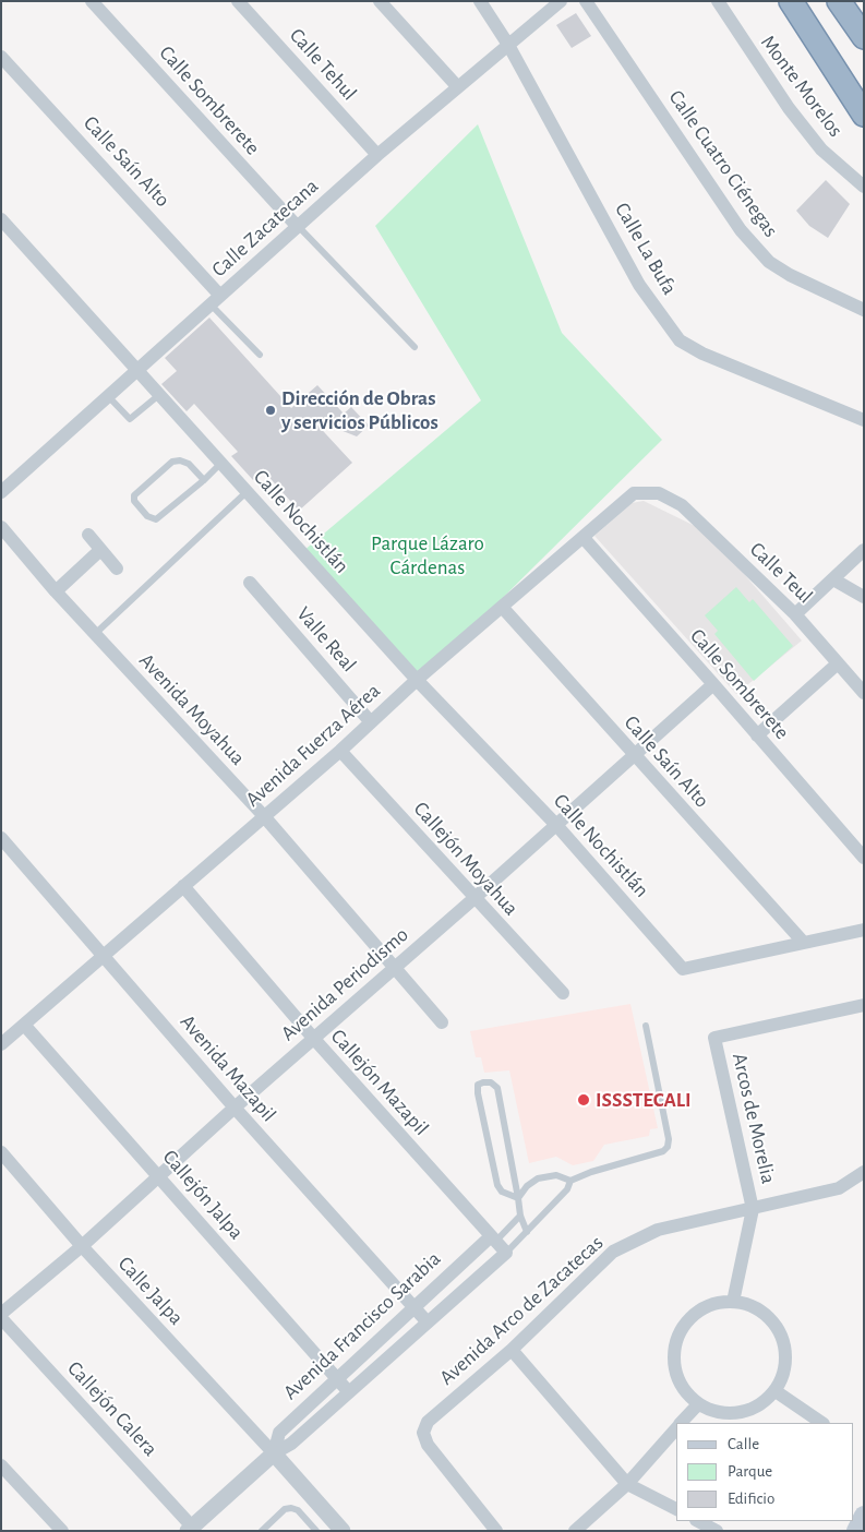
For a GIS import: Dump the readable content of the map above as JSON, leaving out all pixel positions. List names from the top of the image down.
{
  "streets": {
    "street": [
      "Calle Tehul",
      "Monte Morelos",
      "Calle Sombrerete",
      "Calle Saín Alto",
      "Calle Cuatro Ciénegas",
      "Calle Zacatecana",
      "Calle La Bufa",
      "Calle Nochistlán",
      "Calle Teul",
      "Valle Real",
      "Avenida Moyahua",
      "Avenida Fuerza Aérea",
      "Callejón Moyahua",
      "Avenida Periodismo",
      "Avenida Mazapil",
      "Callejón Mazapil",
      "Arcos de Morelia",
      "Callejón Jalpa",
      "Calle Jalpa",
      "Avenida Arco de Zacatecas",
      "Avenida Francisco Sarabia",
      "Callejón Calera"
    ]
  },
  "crossings": [
    ["Calle Tehul", "Calle Zacatecana"],
    ["Calle Sombrerete", "Calle Zacatecana"],
    ["Calle Sombrerete", "Avenida Fuerza Aérea"],
    ["Calle Sombrerete", "Avenida Periodismo"],
    ["Calle Saín Alto", "Calle Zacatecana"],
    ["Calle Saín Alto", "Calle Nochistlán"],
    ["Calle Saín Alto", "Avenida Fuerza Aérea"],
    ["Calle Saín Alto", "Avenida Periodismo"],
    ["Calle Zacatecana", "Calle La Bufa"],
    ["Calle Zacatecana", "Calle Nochistlán"],
    ["Calle Nochistlán", "Avenida Fuerza Aérea"],
    ["Calle Nochistlán", "Avenida Periodismo"],
    ["Calle Teul", "Avenida Fuerza Aérea"],
    ["Valle Real", "Avenida Fuerza Aérea"],
    ["Avenida Moyahua", "Avenida Fuerza Aérea"],
    ["Avenida Moyahua", "Avenida Periodismo"],
    ["Avenida Fuerza Aérea", "Callejón Moyahua"],
    ["Avenida Fuerza Aérea", "Avenida Mazapil"],
    ["Avenida Fuerza Aérea", "Callejón Mazapil"],
    ["Avenida Fuerza Aérea", "Callejón Jalpa"],
    ["Callejón Moyahua", "Avenida Periodismo"],
    ["Avenida Periodismo", "Avenida Mazapil"],
    ["Avenida Periodismo", "Callejón Mazapil"],
    ["Avenida Periodismo", "Callejón Jalpa"],
    ["Avenida Periodismo", "Calle Jalpa"],
    ["Avenida Mazapil", "Avenida Francisco Sarabia"],
    ["Callejón Mazapil", "Avenida Francisco Sarabia"],
    ["Arcos de Morelia", "Avenida Arco de Zacatecas"],
    ["Callejón Jalpa", "Avenida Francisco Sarabia"],
    ["Calle Jalpa", "Avenida Francisco Sarabia"],
    ["Avenida Francisco Sarabia", "Callejón Calera"]
  ],
  "parks": ["Parque Lázaro Cárdenas"],
  "places": ["Dirección de Obras y servicios Públicos", "ISSSTECALI"],
  "legend": ["Calle", "Parque", "Edificio"]
}
